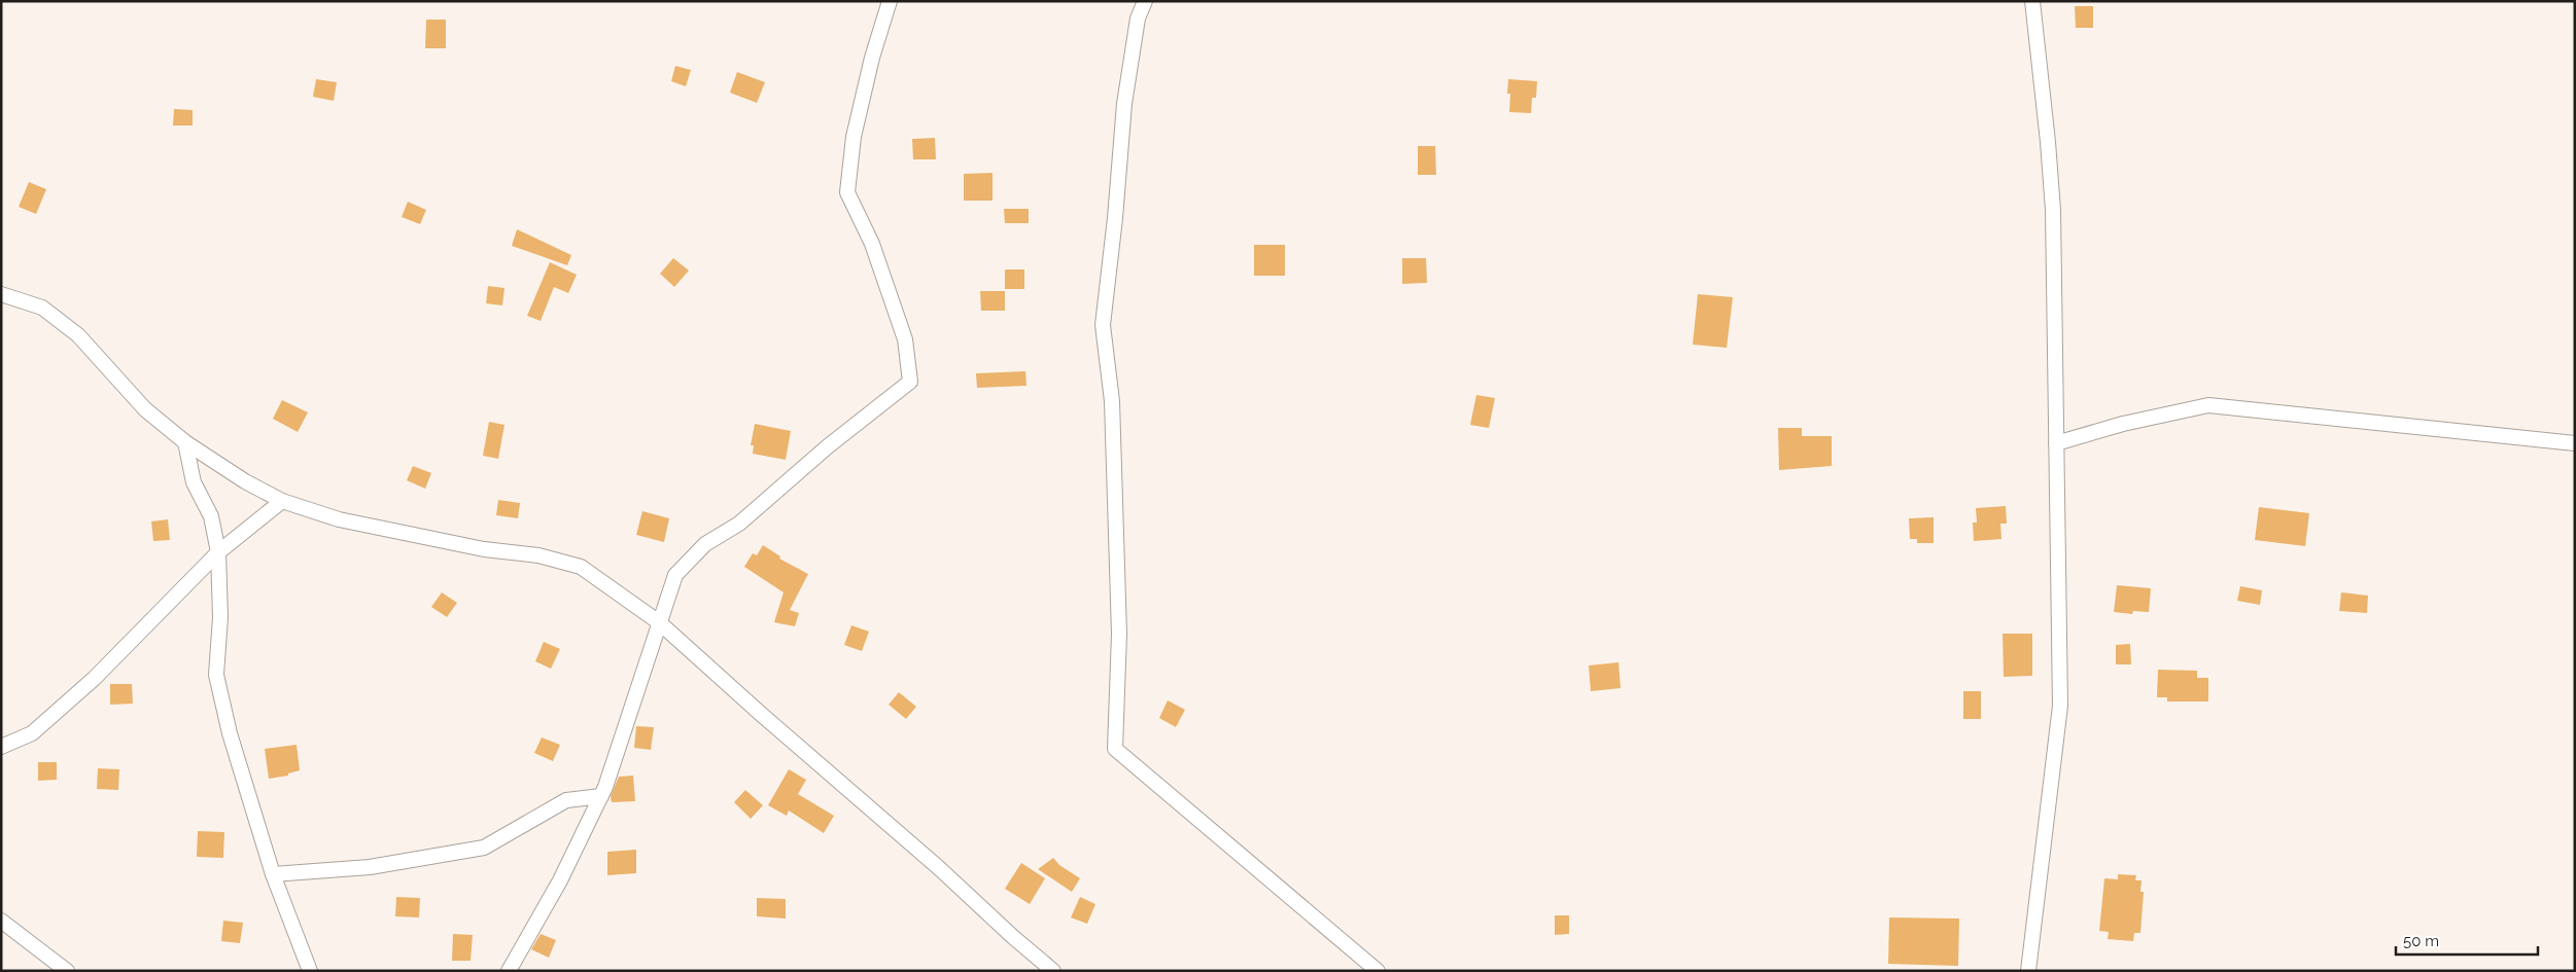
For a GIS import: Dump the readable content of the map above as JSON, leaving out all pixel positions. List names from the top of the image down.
{
  "scale_bar": "50 m"
}
